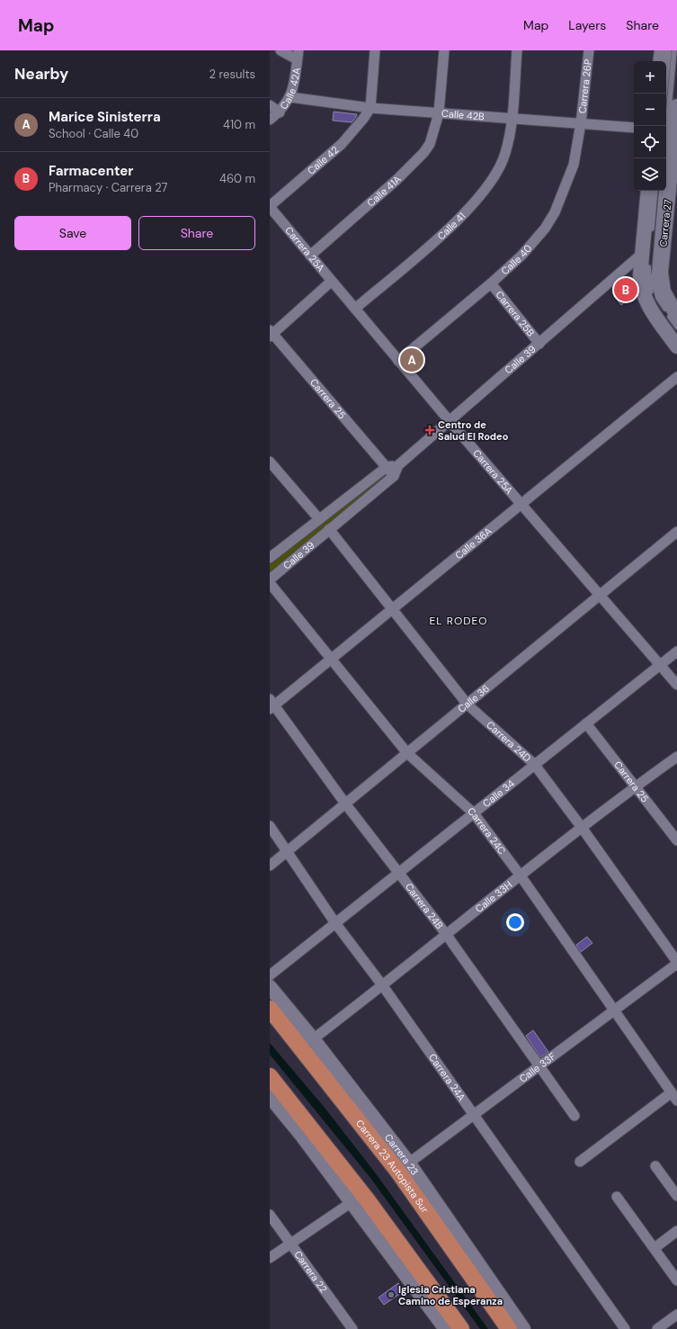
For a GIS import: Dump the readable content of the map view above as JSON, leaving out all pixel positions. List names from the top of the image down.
{
  "streets": {
    "main road": ["Carrera 23 Autopista Sur"],
    "street": [
      "Carrera 26P",
      "Calle 42A",
      "Calle 42B",
      "Calle 42",
      "Calle 41A",
      "Carrera 27",
      "Calle 41",
      "Carrera 25A",
      "Calle 40",
      "Carrera 25B",
      "Calle 39",
      "Carrera 25",
      "Calle 36A",
      "Calle 36",
      "Carrera 24D",
      "Calle 34",
      "Carrera 24C",
      "Calle 33H",
      "Carrera 24B",
      "Calle 33F",
      "Carrera 24A",
      "Carrera 23",
      "Carrera 22"
    ]
  },
  "crossings": [
    ["Carrera 26P", "Calle 42B"],
    ["Carrera 26P", "Calle 40"],
    ["Calle 42A", "Calle 42B"],
    ["Calle 42B", "Calle 42"],
    ["Calle 42B", "Calle 41A"],
    ["Calle 42B", "Calle 41"],
    ["Calle 42B", "Calle 40"],
    ["Calle 42", "Carrera 25A"],
    ["Calle 41A", "Carrera 25A"],
    ["Carrera 27", "Calle 39"],
    ["Calle 41", "Carrera 25A"],
    ["Carrera 25A", "Calle 40"],
    ["Carrera 25A", "Calle 39"],
    ["Carrera 25A", "Calle 36A"],
    ["Carrera 25A", "Calle 36"],
    ["Carrera 25A", "Calle 34"],
    ["Calle 40", "Carrera 25B"],
    ["Carrera 25B", "Calle 39"],
    ["Calle 39", "Carrera 25"],
    ["Calle 39", "Carrera 24D"],
    ["Carrera 25", "Calle 34"],
    ["Carrera 25", "Calle 33H"],
    ["Calle 36A", "Carrera 24D"],
    ["Calle 36A", "Carrera 24C"],
    ["Calle 36A", "Carrera 24B"],
    ["Calle 36", "Carrera 24D"],
    ["Calle 36", "Carrera 24C"],
    ["Calle 36", "Carrera 24B"],
    ["Calle 36", "Carrera 24A"],
    ["Carrera 24D", "Calle 34"],
    ["Carrera 24D", "Calle 33H"],
    ["Carrera 24D", "Calle 33F"],
    ["Calle 34", "Carrera 24C"],
    ["Calle 34", "Carrera 24B"],
    ["Calle 34", "Carrera 24A"],
    ["Carrera 24C", "Calle 33H"],
    ["Carrera 24C", "Calle 33F"],
    ["Calle 33H", "Carrera 24B"],
    ["Calle 33H", "Carrera 24A"],
    ["Calle 33H", "Carrera 23"],
    ["Carrera 24B", "Calle 33F"],
    ["Calle 33F", "Carrera 24A"],
    ["Calle 33F", "Carrera 23"],
    ["Calle 33F", "Carrera 23 Autopista Sur"],
    ["Carrera 23", "Carrera 23 Autopista Sur"]
  ],
  "districts": ["EL RODEO"],
  "places": {
    "health": ["Centro de Salud El Rodeo"],
    "other": ["Iglesia Cristiana Camino de Esperanza"]
  },
  "page": {
    "header": "Map",
    "nav": ["Map", "Layers", "Share"],
    "heading": ["Nearby", "2 results"],
    "map_buttons": ["+", "−"],
    "list": [
      {
        "mark": "A",
        "name": "Marice Sinisterra",
        "note": "School · Calle 40",
        "value": "410 m"
      },
      {
        "mark": "B",
        "name": "Farmacenter",
        "note": "Pharmacy · Carrera 27",
        "value": "460 m"
      }
    ],
    "buttons": ["Save", "Share"],
    "pins": ["B", "A"]
  }
}
